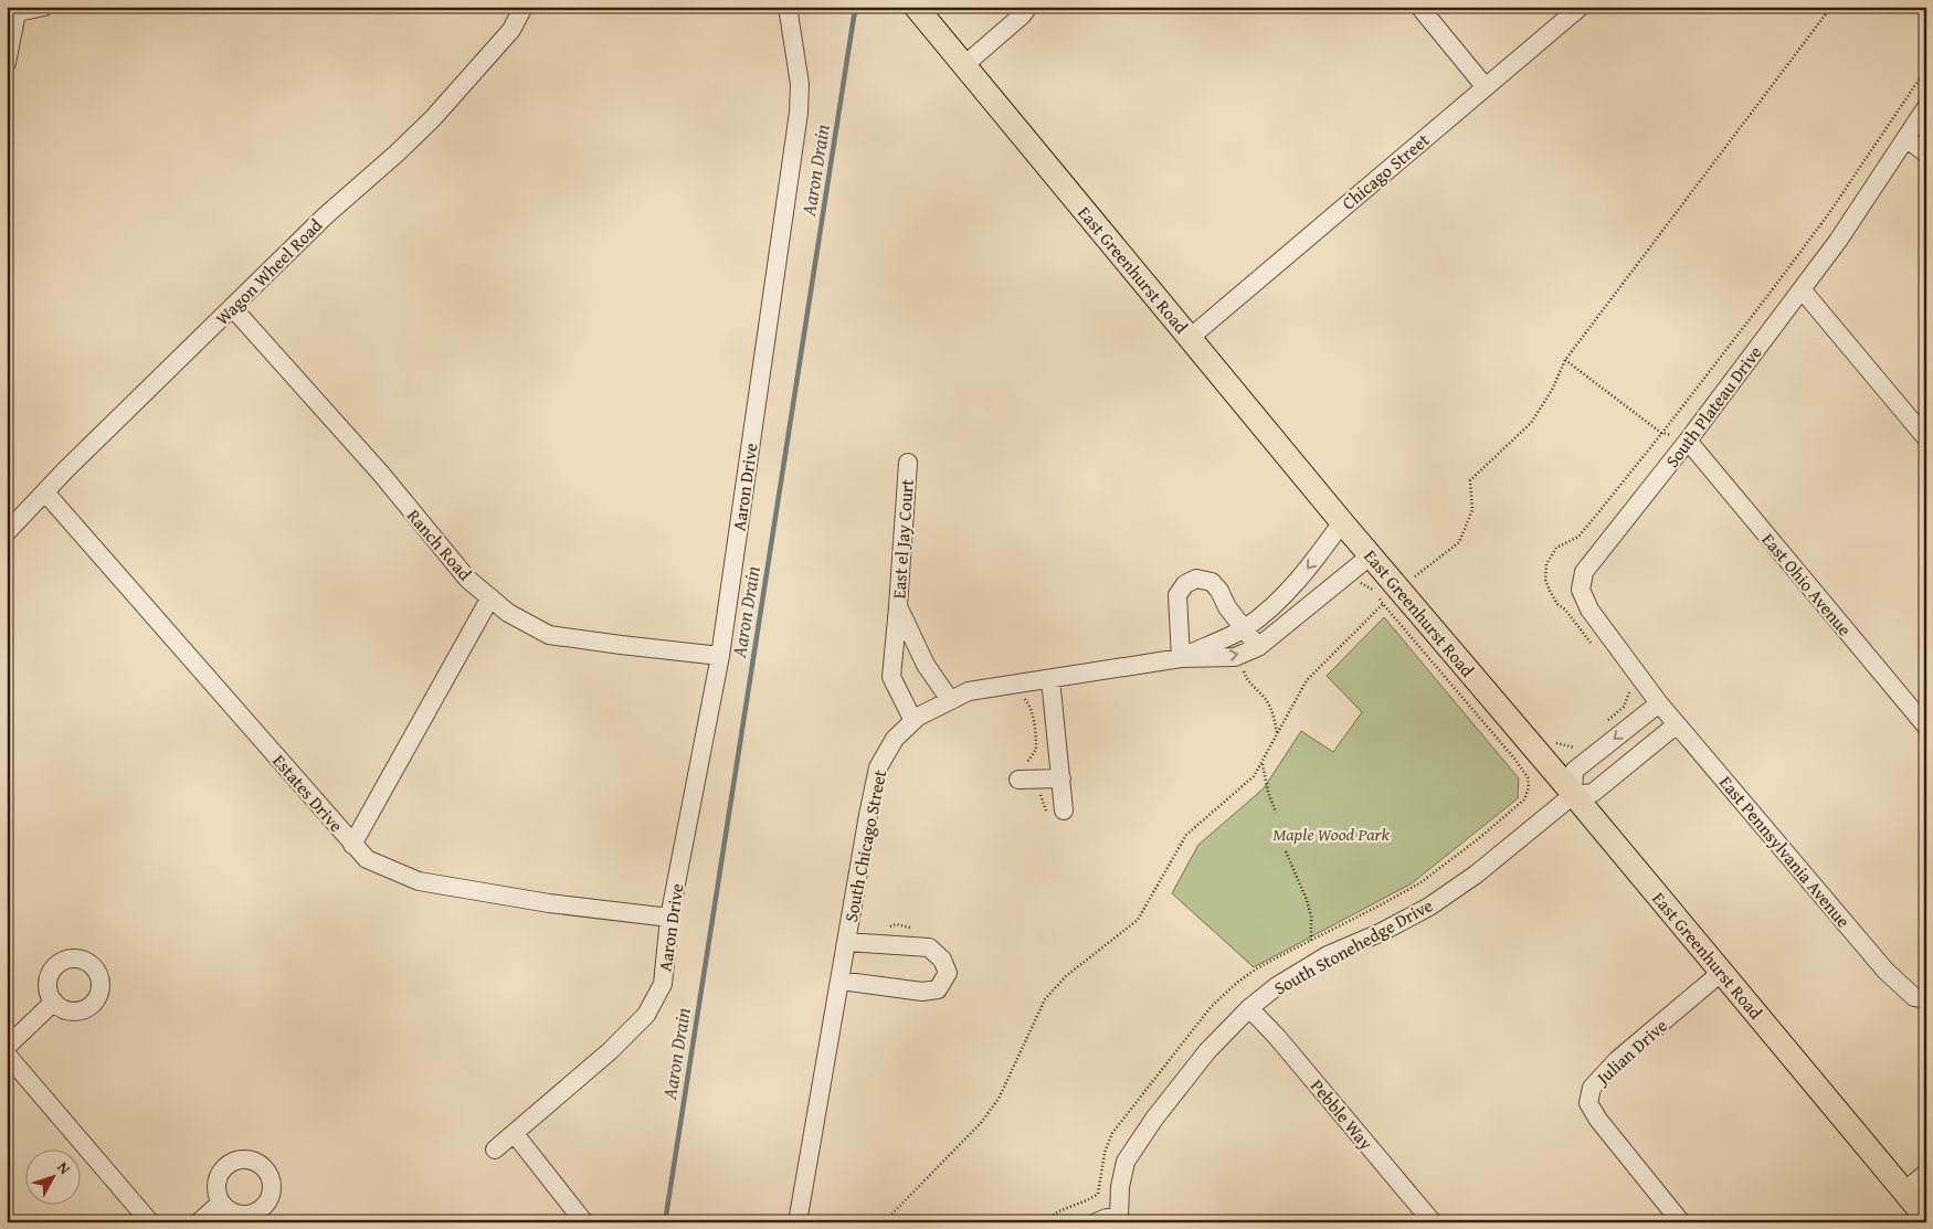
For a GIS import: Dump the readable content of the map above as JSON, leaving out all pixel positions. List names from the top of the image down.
{
  "streets": {
    "main road": ["East Greenhurst Road"],
    "street": [
      "Chicago Street",
      "Wagon Wheel Road",
      "South Plateau Drive",
      "Aaron Drive",
      "East el Jay Court",
      "Ranch Road",
      "East Ohio Avenue",
      "Estates Drive",
      "South Chicago Street",
      "East Pennsylvania Avenue",
      "South Stonehedge Drive",
      "Julian Drive",
      "Pebble Way"
    ]
  },
  "crossings": [
    ["Chicago Street", "East Greenhurst Road"],
    ["East Greenhurst Road", "South Chicago Street"],
    ["East Greenhurst Road", "South Stonehedge Drive"],
    ["East Greenhurst Road", "Julian Drive"],
    ["Wagon Wheel Road", "Ranch Road"],
    ["Wagon Wheel Road", "Estates Drive"],
    ["South Plateau Drive", "East Ohio Avenue"],
    ["South Plateau Drive", "East Pennsylvania Avenue"],
    ["Aaron Drive", "Ranch Road"],
    ["Aaron Drive", "Estates Drive"],
    ["East el Jay Court", "South Chicago Street"],
    ["East Pennsylvania Avenue", "South Stonehedge Drive"],
    ["South Stonehedge Drive", "Pebble Way"]
  ],
  "water": ["Aaron Drain"],
  "parks": ["Maple Wood Park"],
  "north": "top right"
}
